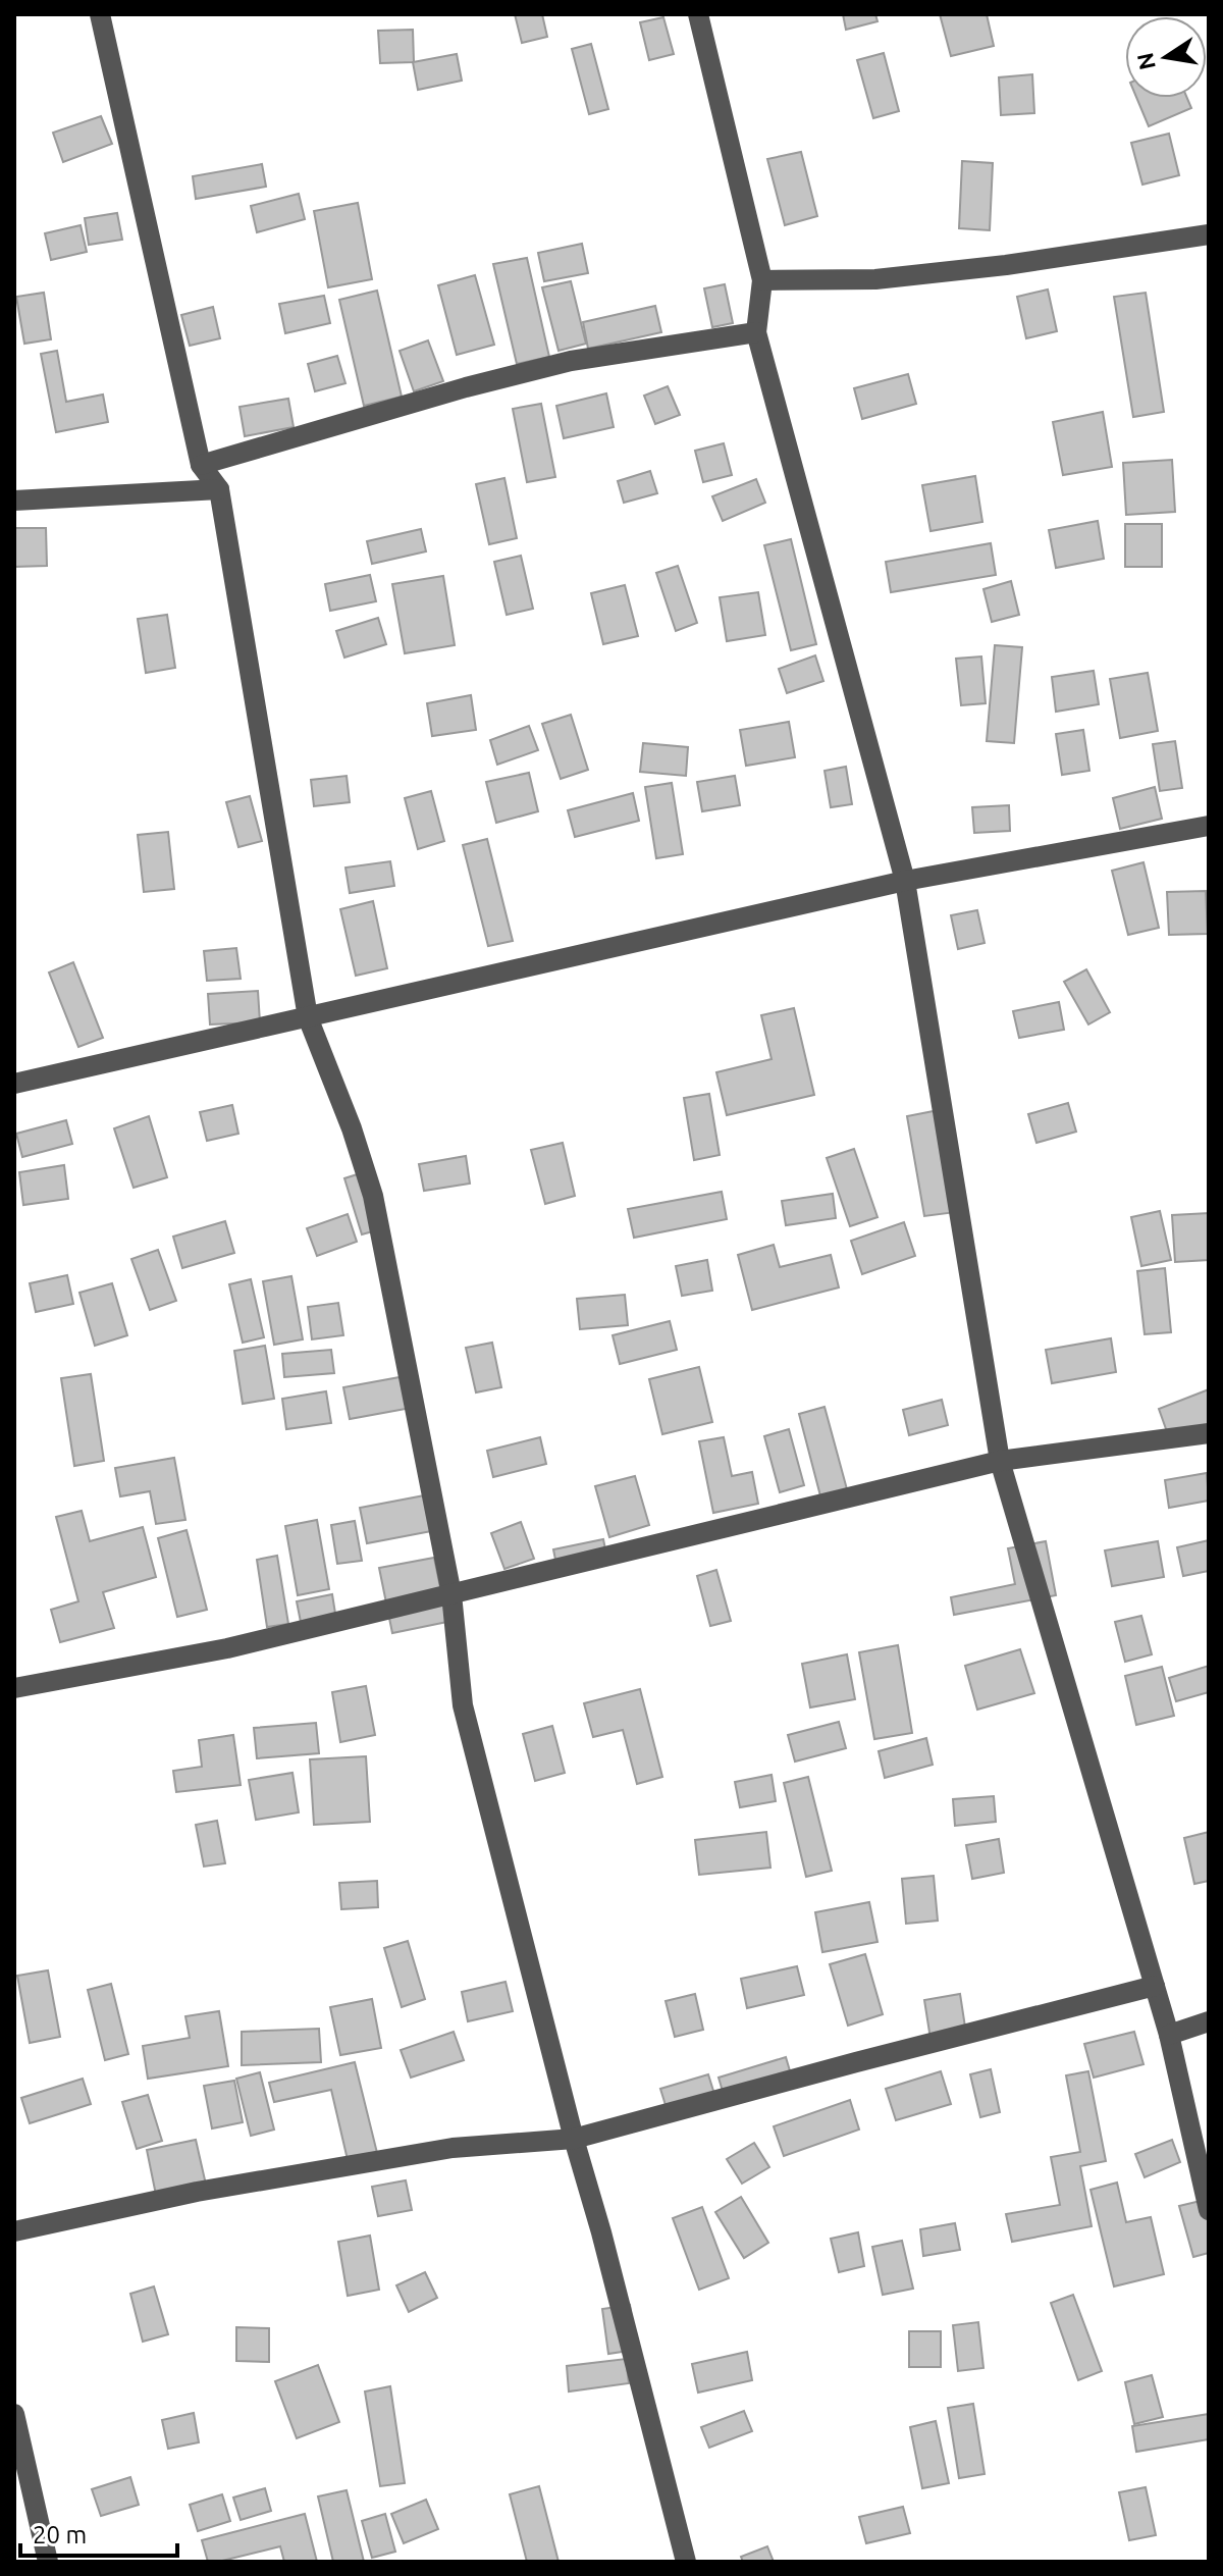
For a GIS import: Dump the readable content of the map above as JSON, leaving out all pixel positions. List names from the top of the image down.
{
  "scale_bar": "20 m",
  "north": "left"
}
